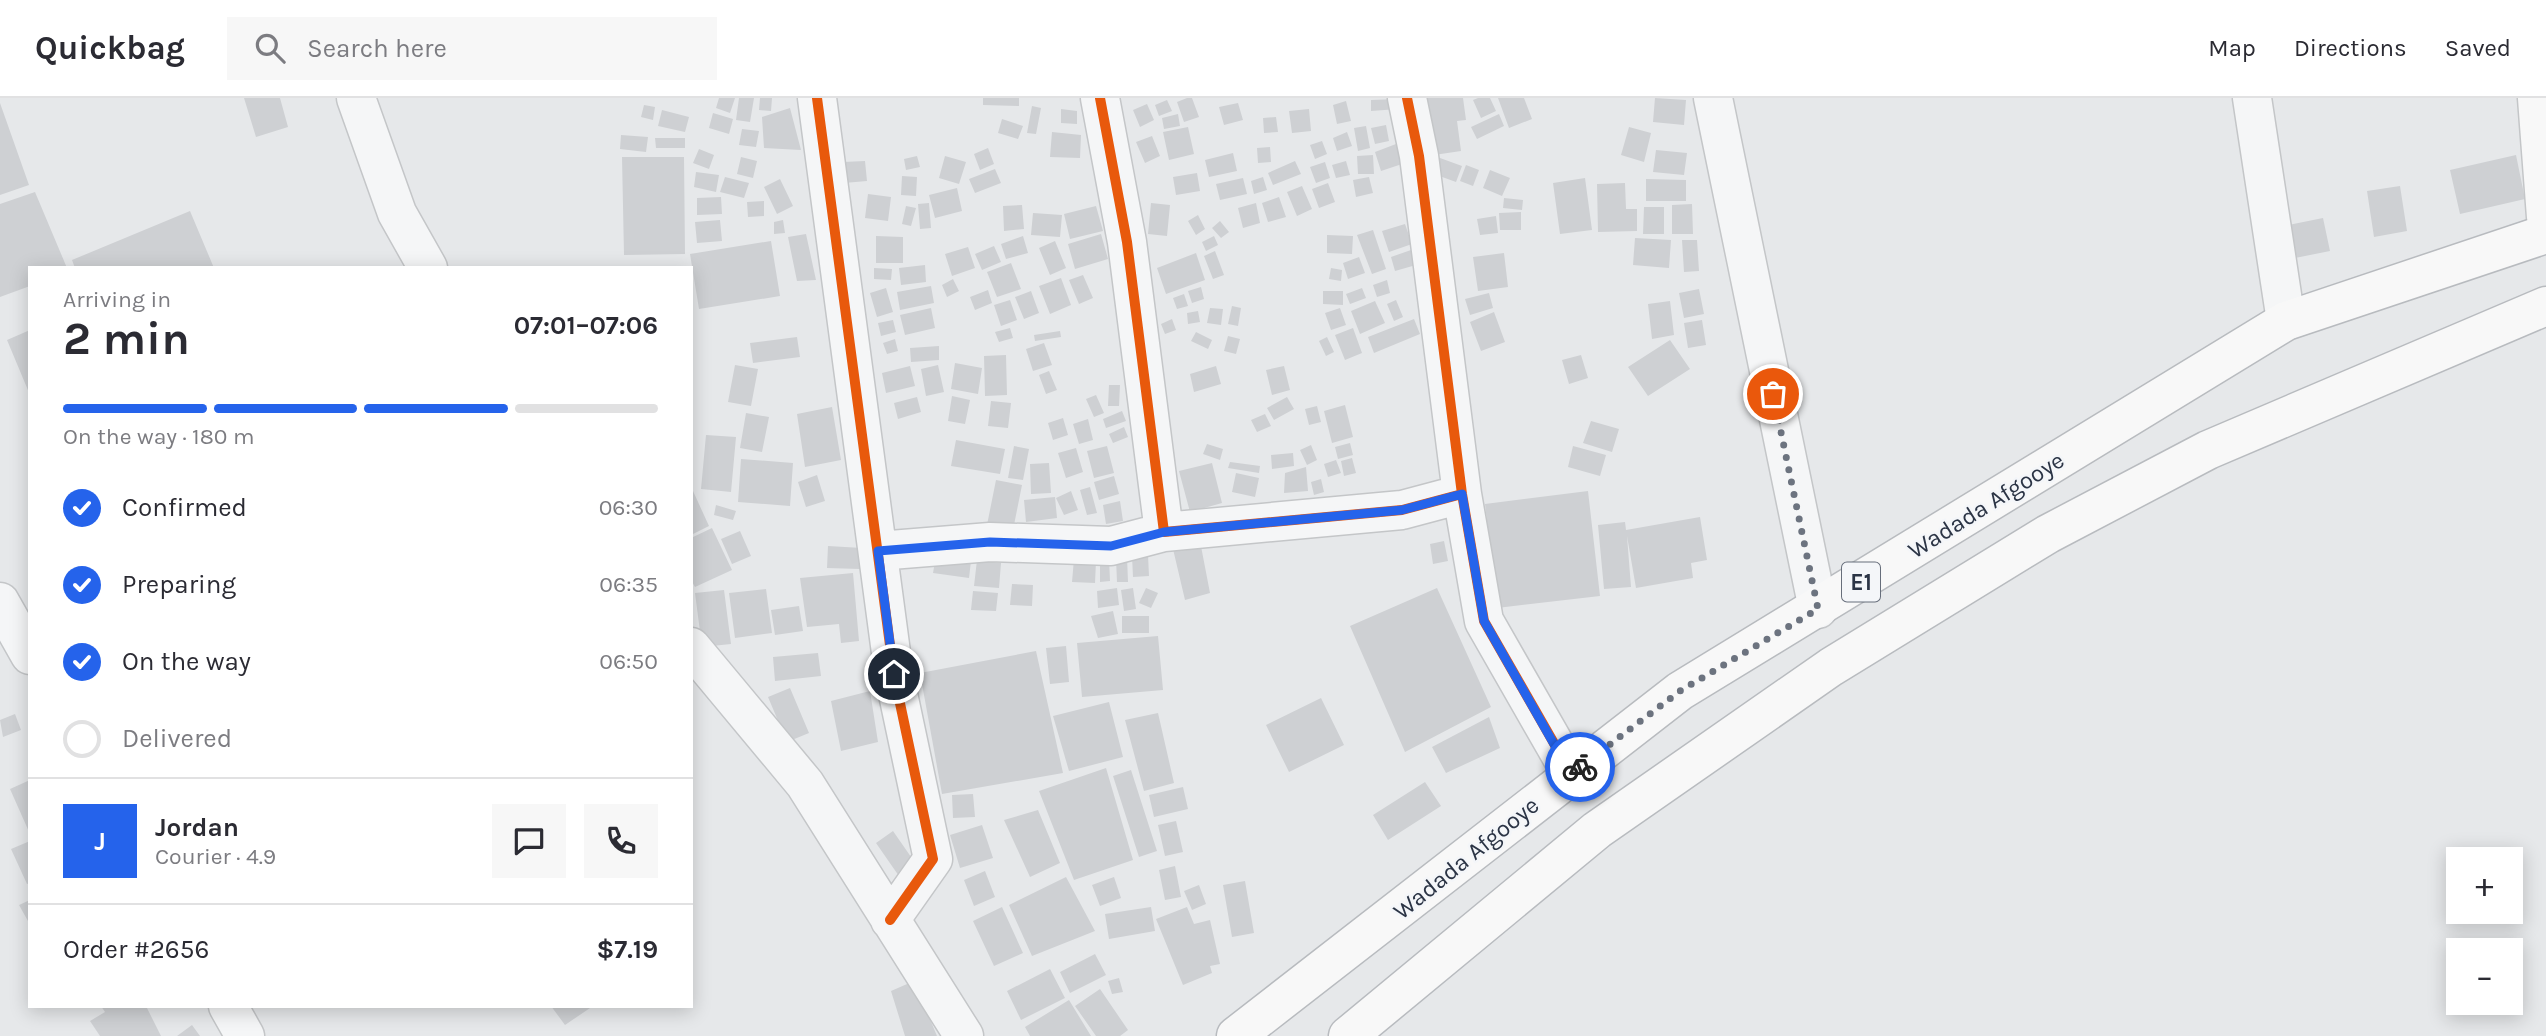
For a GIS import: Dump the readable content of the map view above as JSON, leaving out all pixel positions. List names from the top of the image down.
{
  "streets": {
    "main road": ["Wadada Afgooye", "E1"]
  },
  "page": {
    "header": "Quickbag",
    "search": "Search here",
    "nav": ["Map", "Directions", "Saved"],
    "heading": ["2 min", "Arriving in", "07:01–07:06"],
    "panel": [
      "Jordan",
      "Courier · 4.9",
      "Order #2656",
      "$7.19"
    ],
    "bar": "On the way · 180 m",
    "list": [
      ["Confirmed", "06:30"],
      ["Preparing", "06:35"],
      ["On the way", "06:50"],
      "Delivered"
    ],
    "round": "J",
    "map_buttons": ["+", "−"]
  }
}
